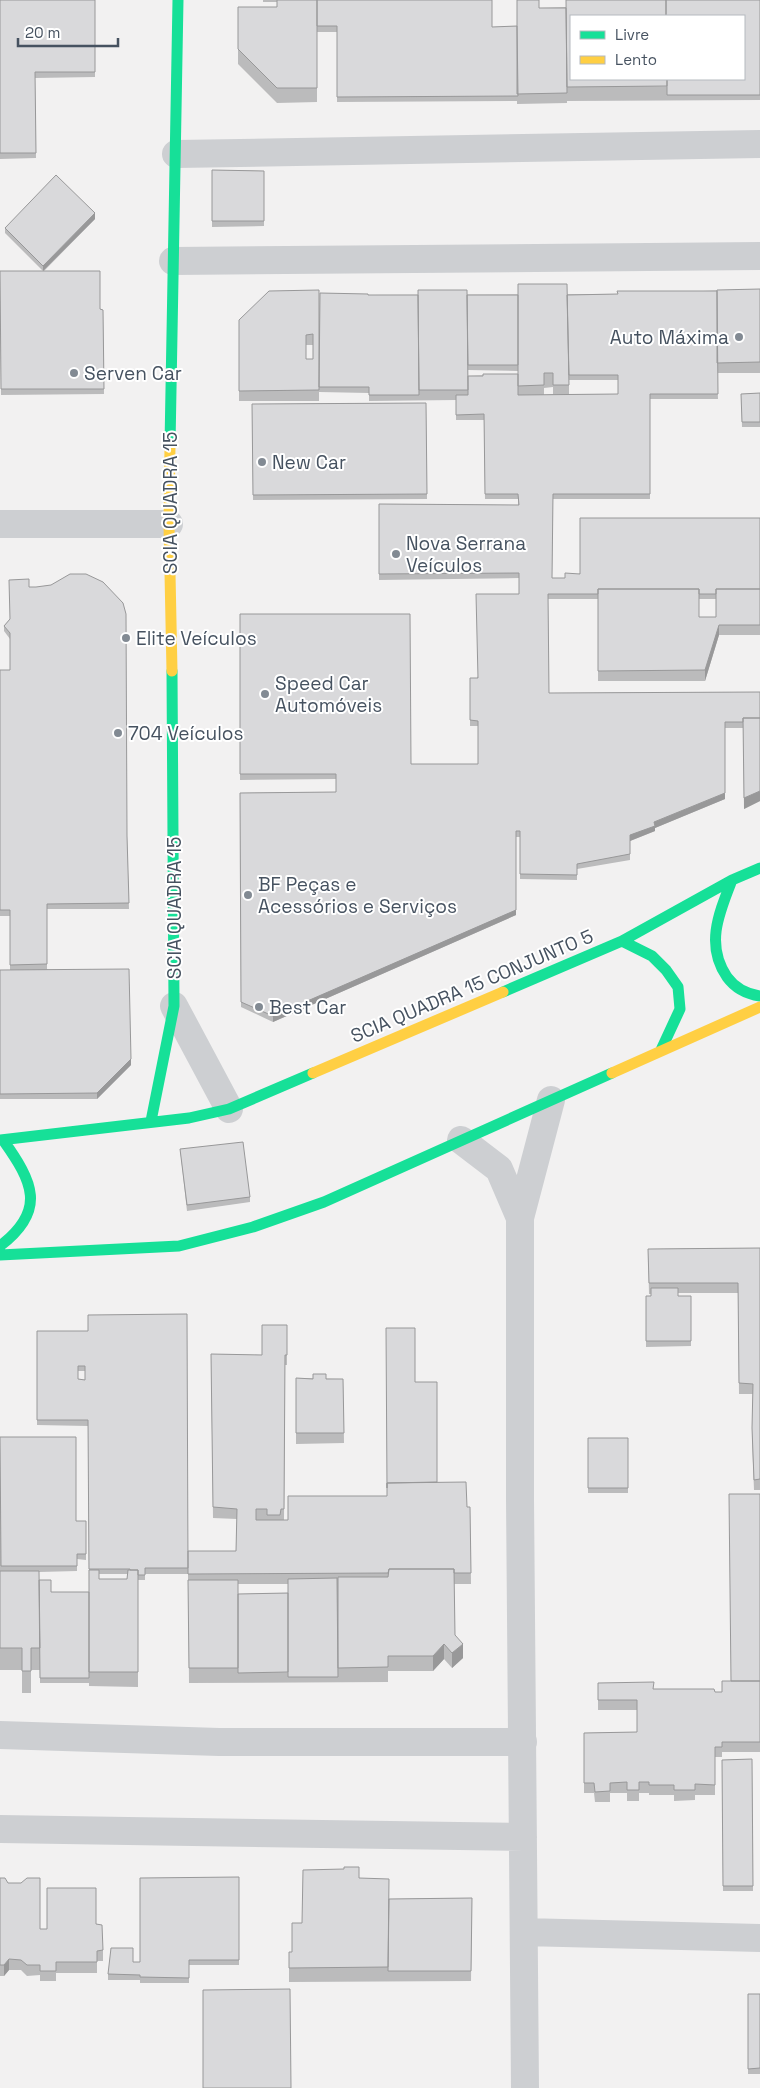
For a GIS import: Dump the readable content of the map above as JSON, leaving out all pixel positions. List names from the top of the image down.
{
  "streets": {
    "main road": ["SCIA QUADRA 15", "SCIA QUADRA 15 CONJUNTO 5"]
  },
  "crossings": [
    ["SCIA QUADRA 15", "SCIA QUADRA 15 CONJUNTO 5"]
  ],
  "places": [
    "Auto Máxima",
    "Serven Car",
    "New Car",
    "Nova Serrana Veículos",
    "Elite Veículos",
    "Speed Car Automóveis",
    "704 Veículos",
    "BF Peças e Acessórios e Serviços",
    "Best Car"
  ],
  "legend": ["Livre", "Lento"],
  "scale_bar": "20 m"
}
